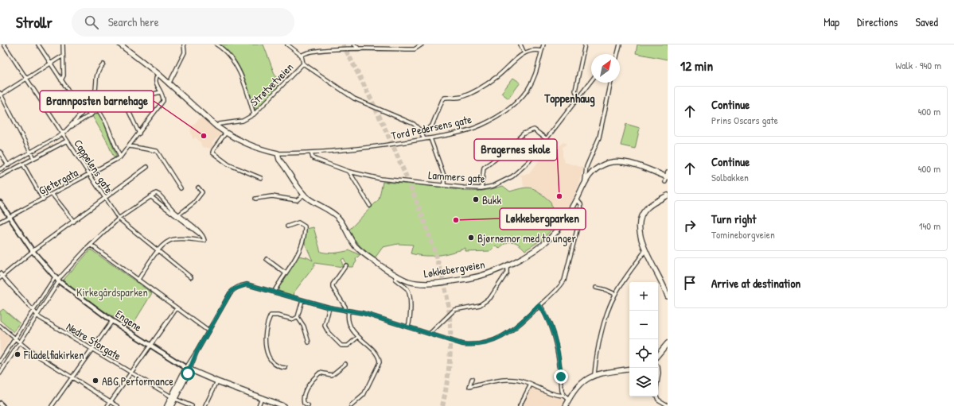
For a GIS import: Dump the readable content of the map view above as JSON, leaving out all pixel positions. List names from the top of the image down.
{
  "streets": {
    "main road": ["Løkkebergveien", "Engene"],
    "street": [
      "Strøtvetveien",
      "Tord Pedersens gate",
      "Cappelens gate",
      "Lammers gate",
      "Gjetergata",
      "Nedre Storgate"
    ]
  },
  "crossings": [
    ["Tord Pedersens gate", "Lammers gate"],
    ["Tord Pedersens gate", "Løkkebergveien"],
    ["Cappelens gate", "Gjetergata"],
    ["Gjetergata", "Engene"]
  ],
  "districts": ["Toppenhaug"],
  "parks": ["Kirkegårdsparken"],
  "places": [
    "Brannposten barnehage",
    "Bragernes skole",
    "Bukk",
    "Løkkebergparken",
    "Bjørnemor med to unger",
    "Filadelfiakirken",
    "ABG Performance"
  ],
  "north": "top right",
  "page": {
    "header": "Strollr",
    "search": "Search here",
    "nav": ["Map", "Directions", "Saved"],
    "heading": ["12 min", "Walk · 940 m"],
    "list": [
      ["Continue", "Prins Oscars gate", "400 m"],
      ["Continue", "Solbakken", "400 m"],
      ["Turn right", "Tomineborgveien", "140 m"],
      "Arrive at destination"
    ],
    "map_buttons": ["+", "−"]
  }
}
